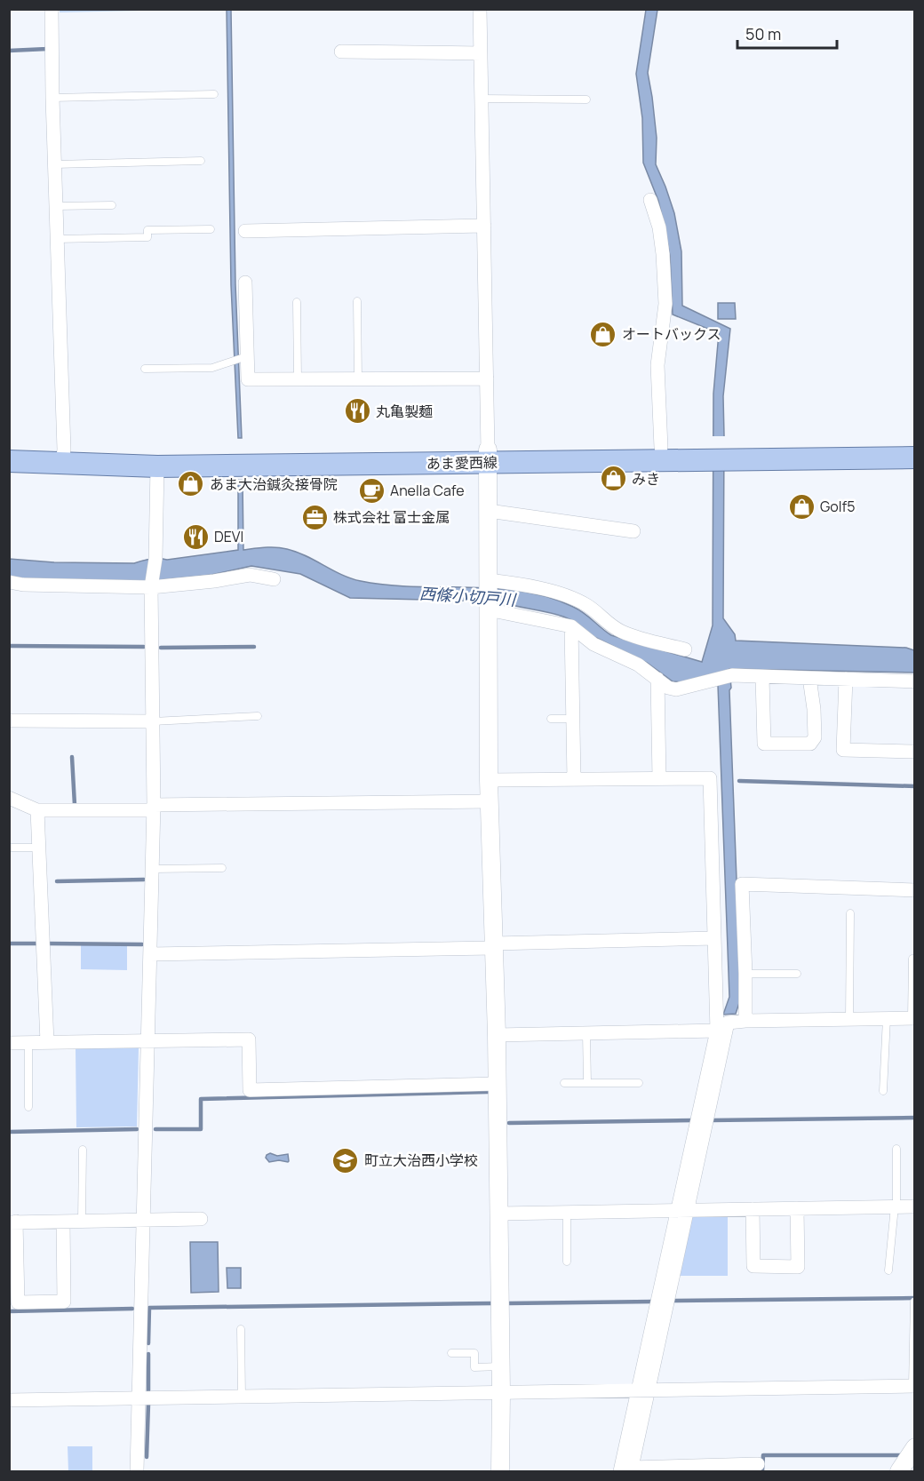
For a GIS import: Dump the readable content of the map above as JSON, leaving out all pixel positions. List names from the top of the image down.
{
  "streets": {
    "main road": ["あま愛西線"]
  },
  "water": ["西條小切戸川"],
  "places": {
    "shop": [
      "オートバックス",
      "みき",
      "あま大治鍼灸接骨院",
      "Golf5"
    ],
    "restaurant": ["丸亀製麺", "DEVI"],
    "cafe": ["Anella Cafe"],
    "office": ["株式会社 富士金属"],
    "school or university": ["町立大治西小学校"]
  },
  "scale_bar": "50 m"
}
